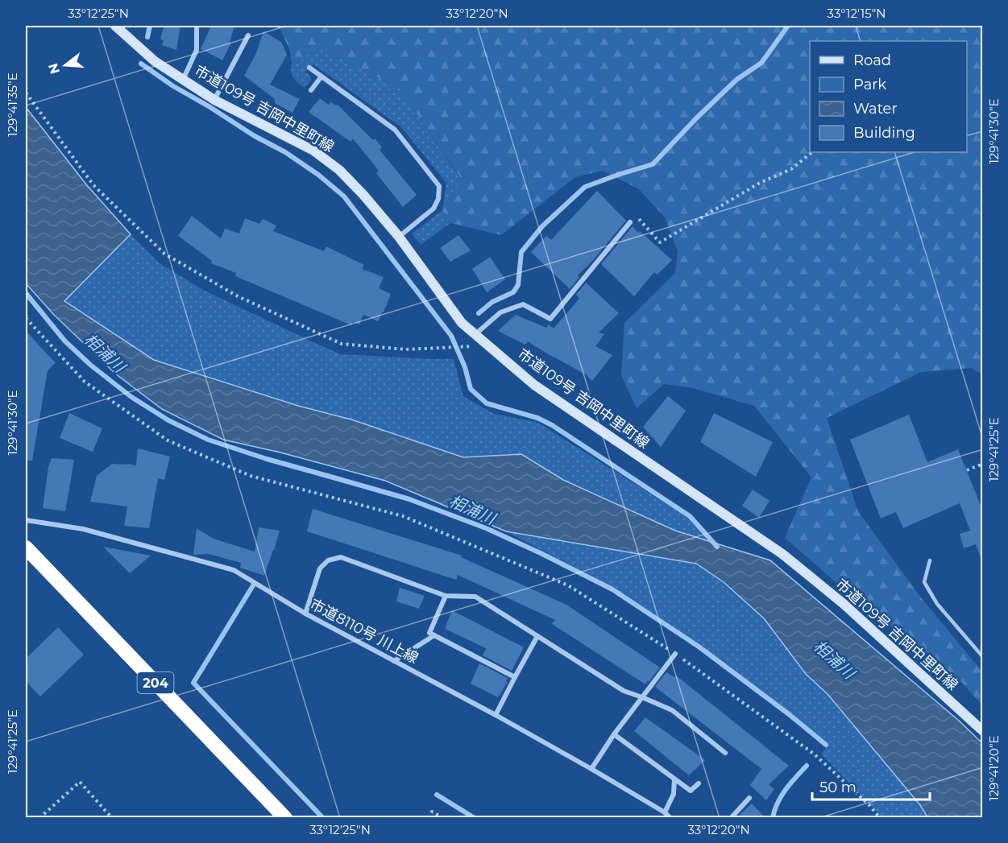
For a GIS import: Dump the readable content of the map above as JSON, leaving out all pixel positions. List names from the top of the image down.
{
  "streets": {
    "highway": ["204"],
    "street": ["市道109号 吉岡中里町線", "市道8110号 川上線"]
  },
  "water": ["相浦川"],
  "legend": [
    "Road",
    "Park",
    "Water",
    "Building"
  ],
  "scale_bar": "50 m",
  "north": "left",
  "coordinates": [
    "33°12'25\"N",
    "33°12'20\"N",
    "33°12'15\"N",
    "129°41'35\"E",
    "129°41'30\"E",
    "129°41'25\"E",
    "129°41'20\"E"
  ]
}
